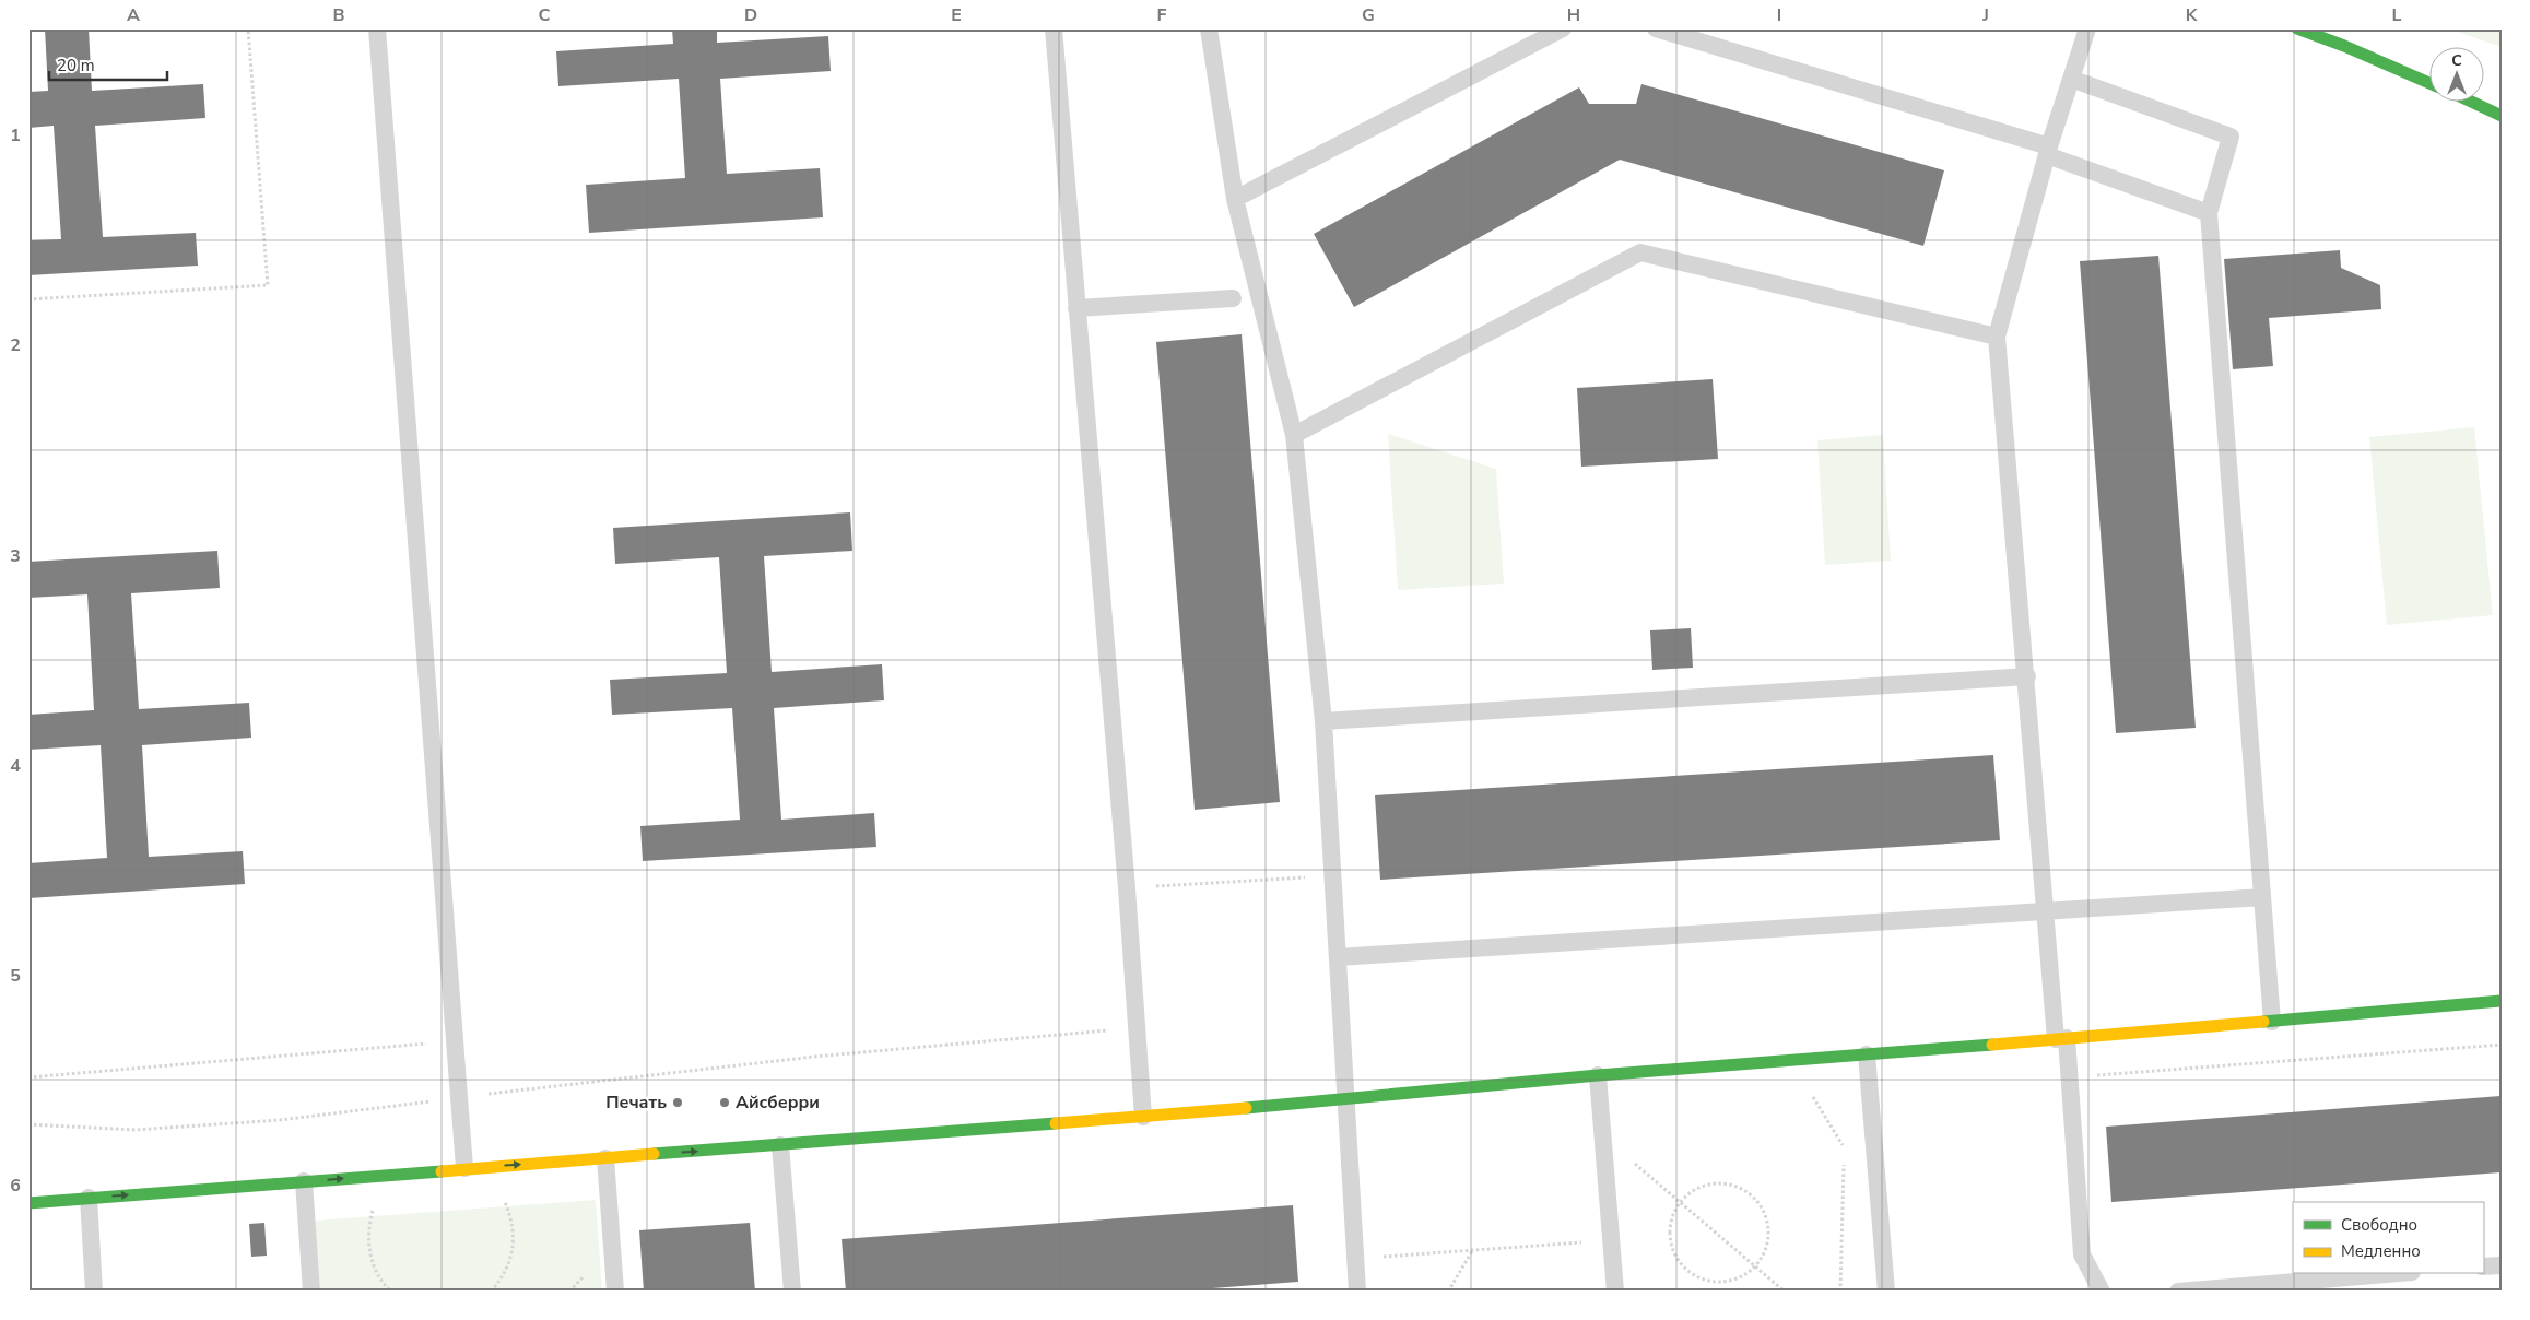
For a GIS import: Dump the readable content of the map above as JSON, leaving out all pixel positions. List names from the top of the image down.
{
  "places": ["Печать", "Айсберри"],
  "legend": ["Свободно", "Медленно"],
  "scale_bar": "20 m",
  "north": "top",
  "grid": {
    "columns": [
      "A",
      "B",
      "C",
      "D",
      "E",
      "F",
      "G",
      "H",
      "I",
      "J",
      "K",
      "L"
    ],
    "rows": [
      "1",
      "2",
      "3",
      "4",
      "5",
      "6"
    ]
  }
}
